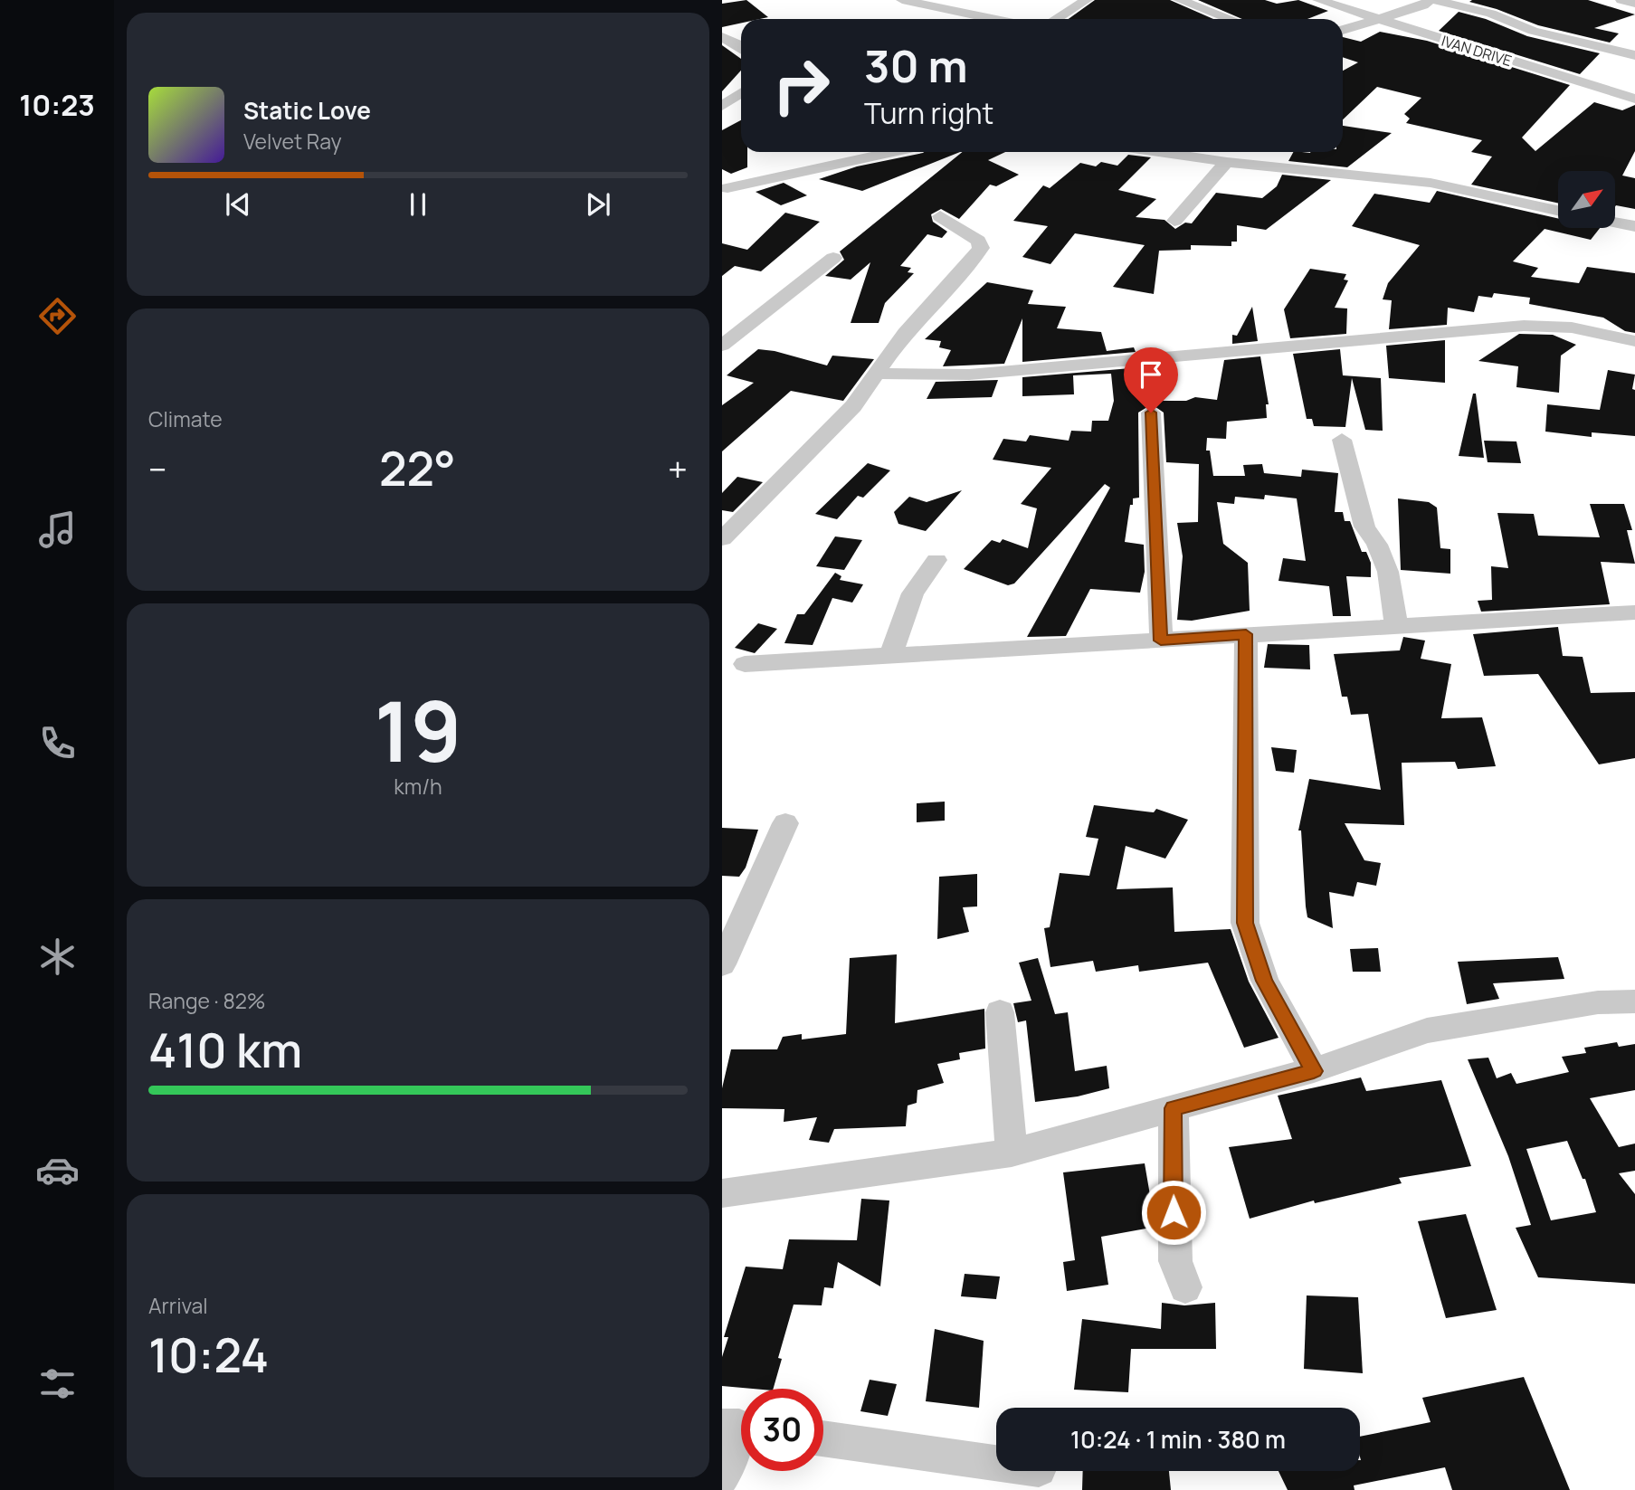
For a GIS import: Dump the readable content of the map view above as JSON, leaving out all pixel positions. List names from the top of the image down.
{
  "streets": {
    "street": ["IVAN DRIVE"]
  },
  "north": "top right",
  "page": {
    "tabs": "10:23",
    "turn": ["30 m", "Turn right"],
    "song": ["Static Love", "Velvet Ray"],
    "tile": [
      "Climate",
      ["19", "km/h"],
      ["Range · 82%", "410 km"],
      ["Arrival", "10:24"]
    ],
    "heat": ["−", "22°", "+"],
    "limit": "30",
    "trip": "10:24 · 1 min · 380 m"
  }
}
